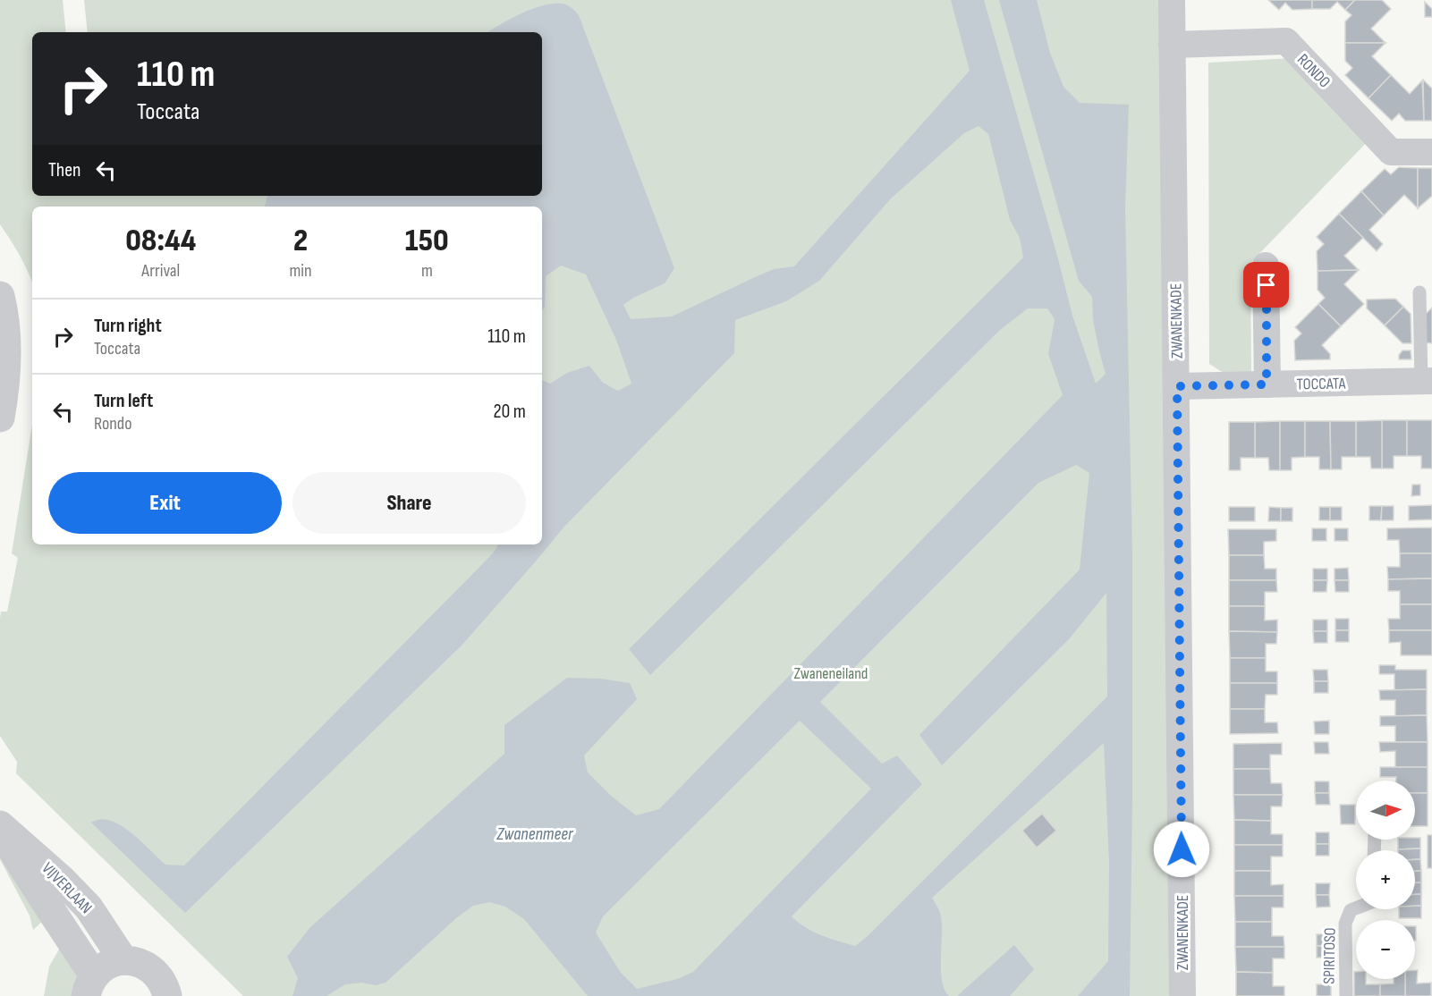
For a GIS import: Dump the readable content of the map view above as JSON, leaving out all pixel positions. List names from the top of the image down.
{
  "streets": {
    "street": [
      "RONDO",
      "ZWANENKADE",
      "TOCCATA",
      "VIJVERLAAN"
    ],
    "lane": ["SPIRITOSO"]
  },
  "crossings": [
    ["RONDO", "ZWANENKADE"],
    ["ZWANENKADE", "TOCCATA"]
  ],
  "water": ["Zwanenmeer"],
  "parks": ["Zwaneneiland"],
  "north": "right",
  "page": {
    "turn": ["110 m", "Toccata"],
    "then": "Then",
    "eta": [
      "08:44",
      "Arrival",
      "2",
      "min",
      "150",
      "m"
    ],
    "list": [
      {
        "name": "Turn right",
        "note": "Toccata",
        "value": "110 m"
      },
      {
        "name": "Turn left",
        "note": "Rondo",
        "value": "20 m"
      }
    ],
    "buttons": ["Exit", "Share"],
    "map_buttons": ["+", "−"]
  }
}
